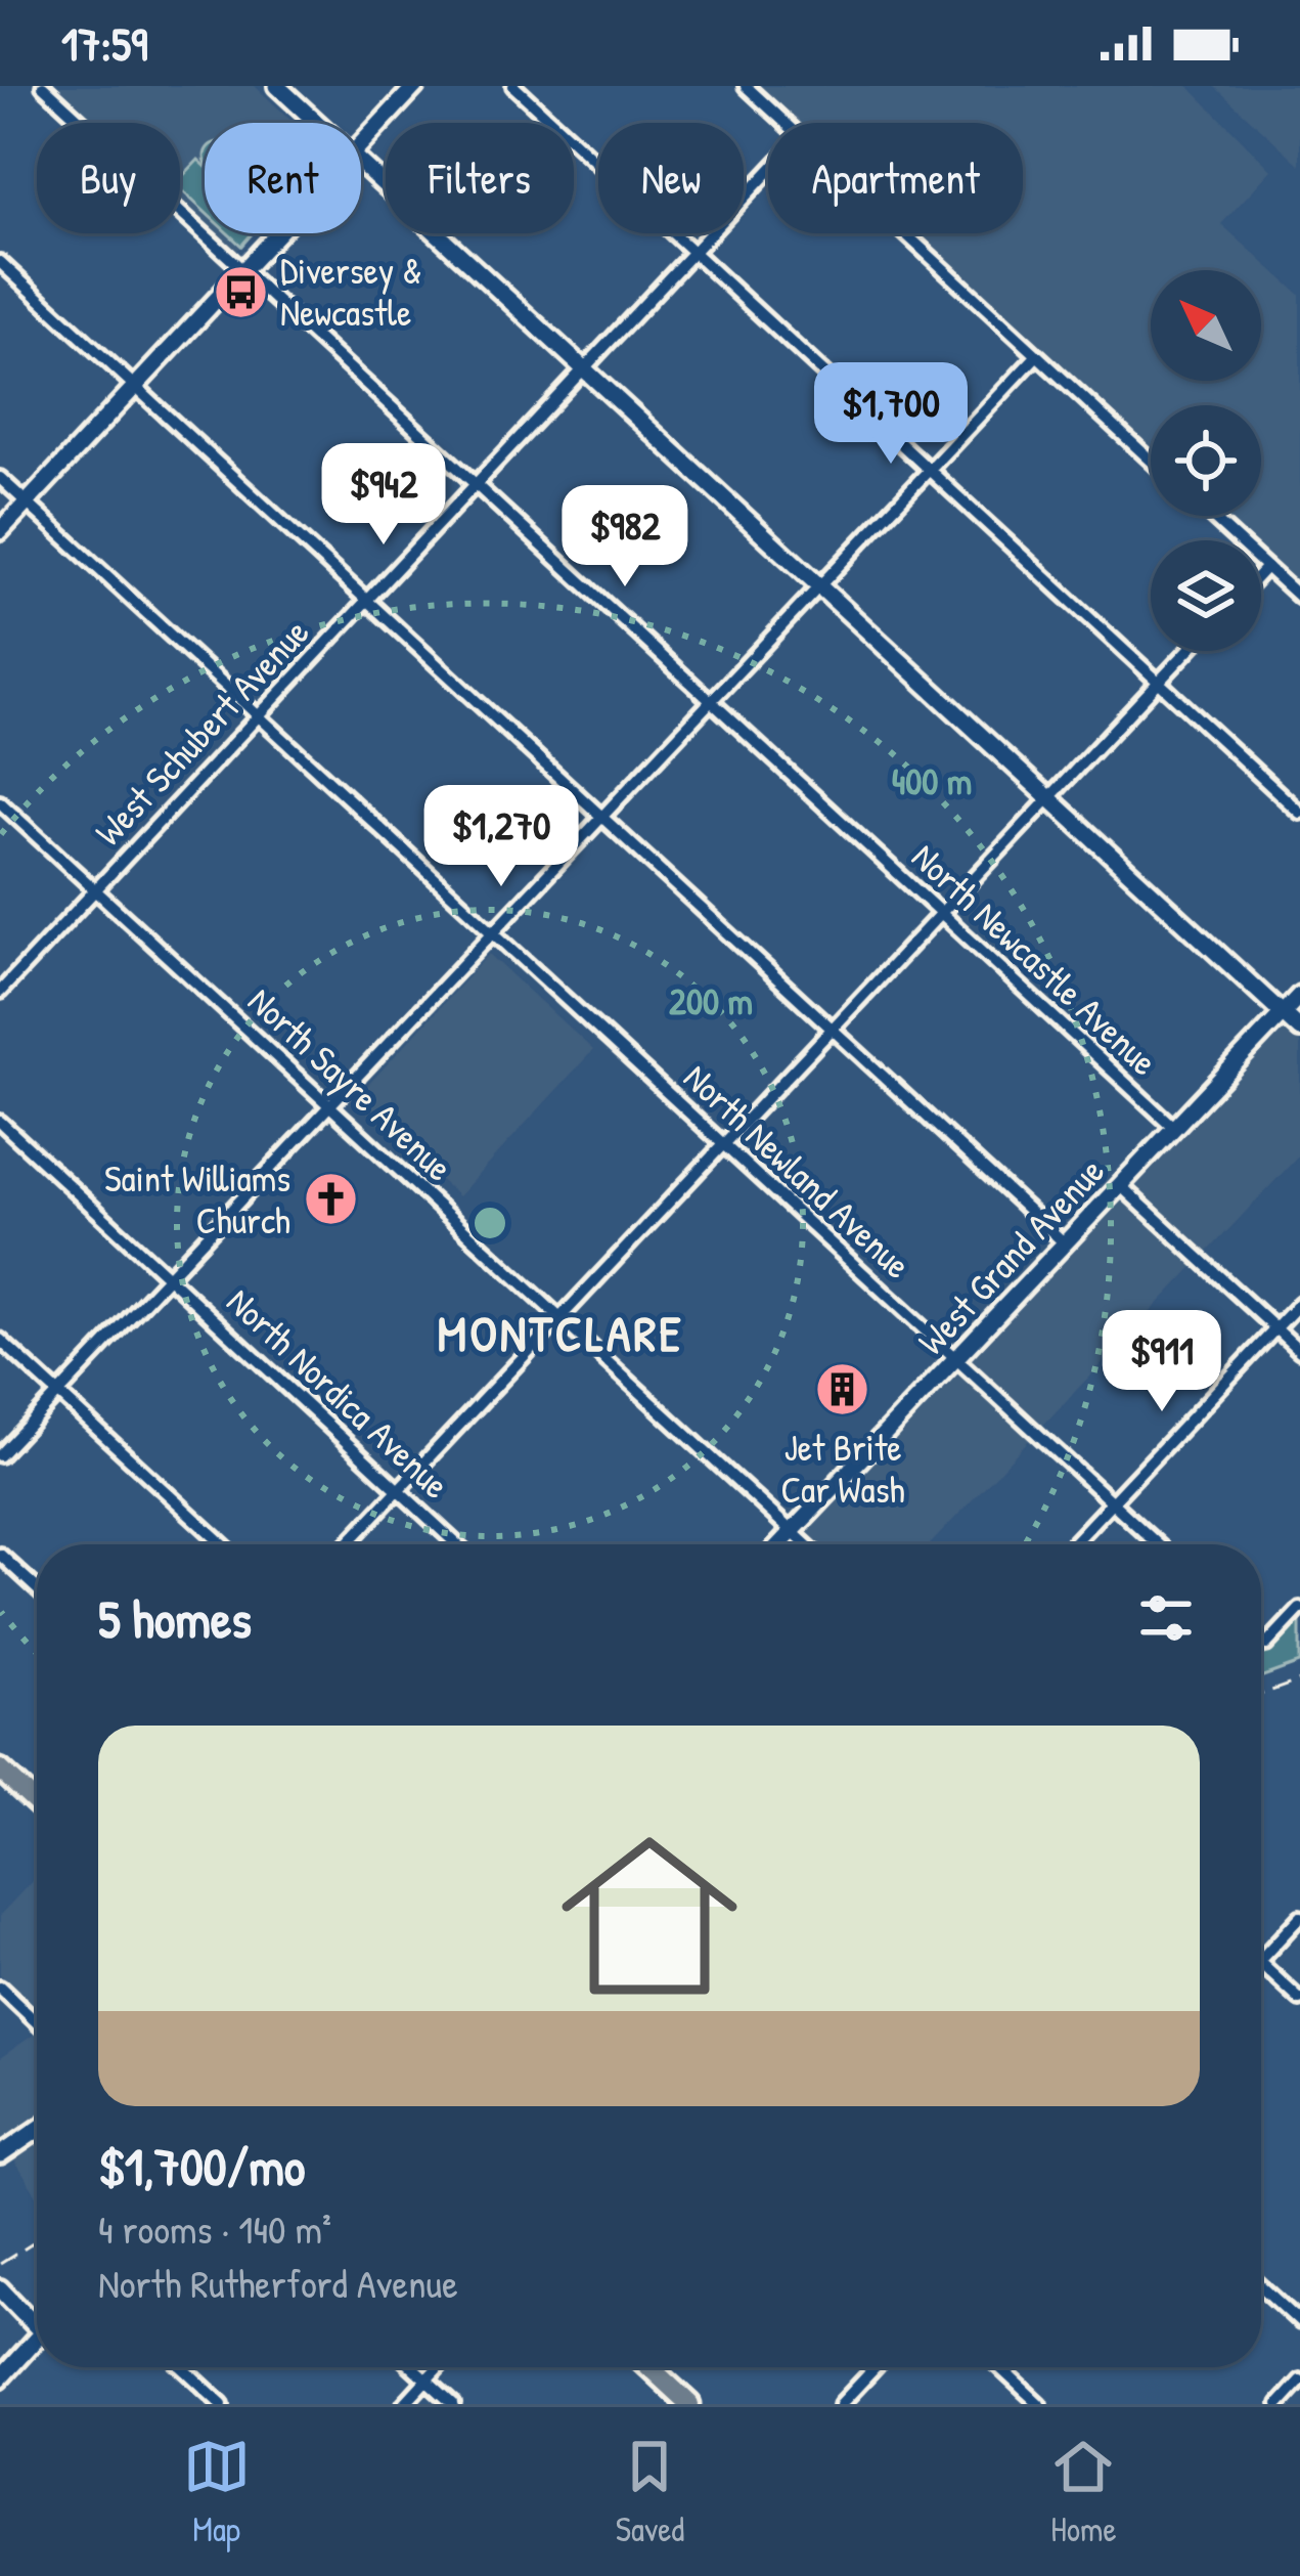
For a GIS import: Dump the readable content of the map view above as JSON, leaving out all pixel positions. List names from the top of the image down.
{
  "streets": {
    "street": [
      "West Schubert Avenue",
      "North Newcastle Avenue",
      "North Sayre Avenue",
      "North Newland Avenue",
      "West Grand Avenue",
      "North Nordica Avenue"
    ]
  },
  "crossings": [
    ["West Schubert Avenue", "North Newcastle Avenue"],
    ["West Schubert Avenue", "North Sayre Avenue"],
    ["West Schubert Avenue", "North Newland Avenue"],
    ["North Newcastle Avenue", "West Grand Avenue"],
    ["North Sayre Avenue", "West Grand Avenue"],
    ["North Newland Avenue", "West Grand Avenue"]
  ],
  "districts": ["MONTCLARE"],
  "places": {
    "bus stop": ["Diversey & Newcastle"],
    "church": ["Saint Williams Church"],
    "building": ["Jet Brite Car Wash"]
  },
  "north": "top left",
  "page": {
    "status": "17:59",
    "chip": [
      "Buy",
      "Rent",
      "Filters",
      "New",
      "Apartment"
    ],
    "price": [
      "$1,700",
      "$942",
      "$982",
      "$1,270",
      "$911"
    ],
    "heading": "5 homes",
    "list": [
      {
        "name": "$1,700/mo",
        "note": "4 rooms · 140 m² · North Rutherford Avenue"
      }
    ],
    "tabs": ["Map", "Saved", "Home"]
  },
  "rings": ["400 m", "200 m"]
}
